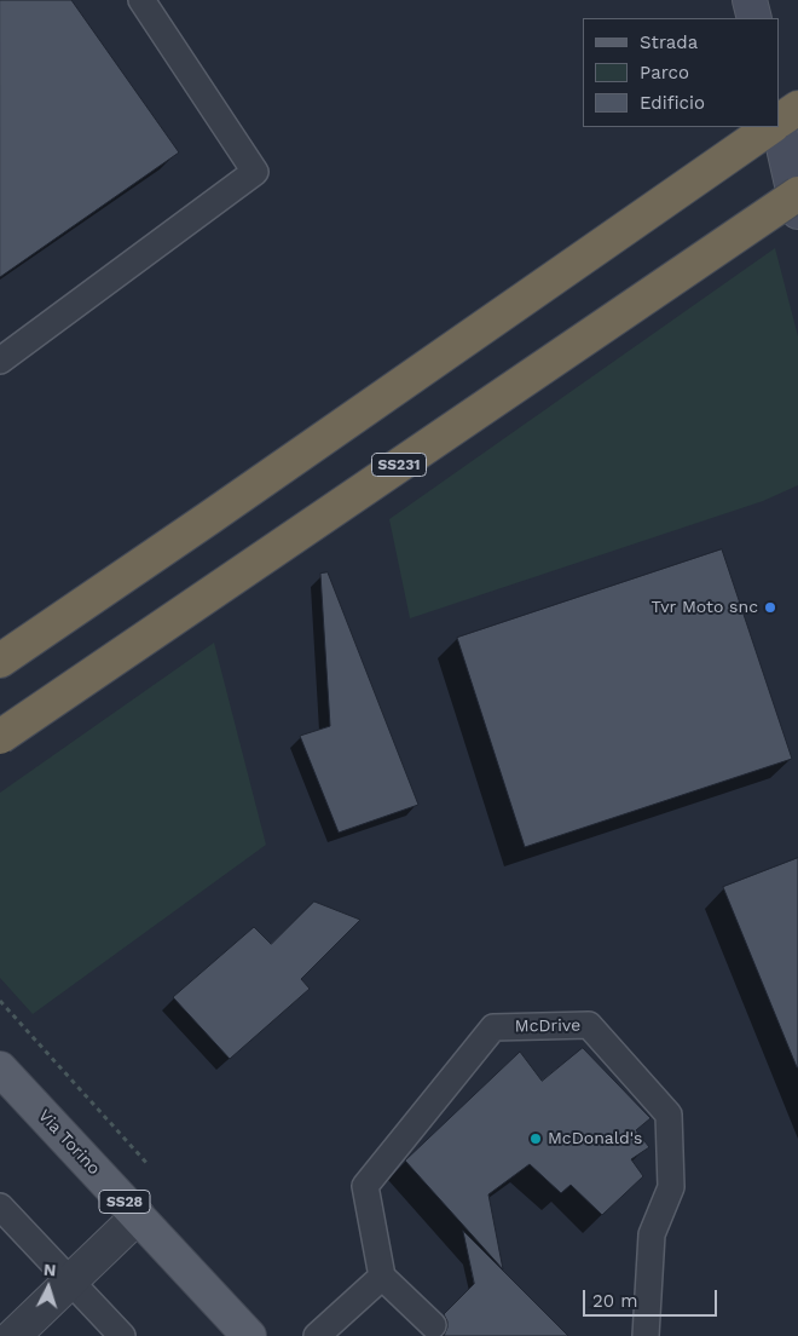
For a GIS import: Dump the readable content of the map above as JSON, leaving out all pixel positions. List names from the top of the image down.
{
  "streets": {
    "highway": ["SS231"],
    "main road": ["Via Torino", "SS28"],
    "lane": ["McDrive"]
  },
  "places": ["Tvr Moto snc", "McDonald's"],
  "legend": ["Strada", "Parco", "Edificio"],
  "scale_bar": "20 m",
  "north": "top"
}
